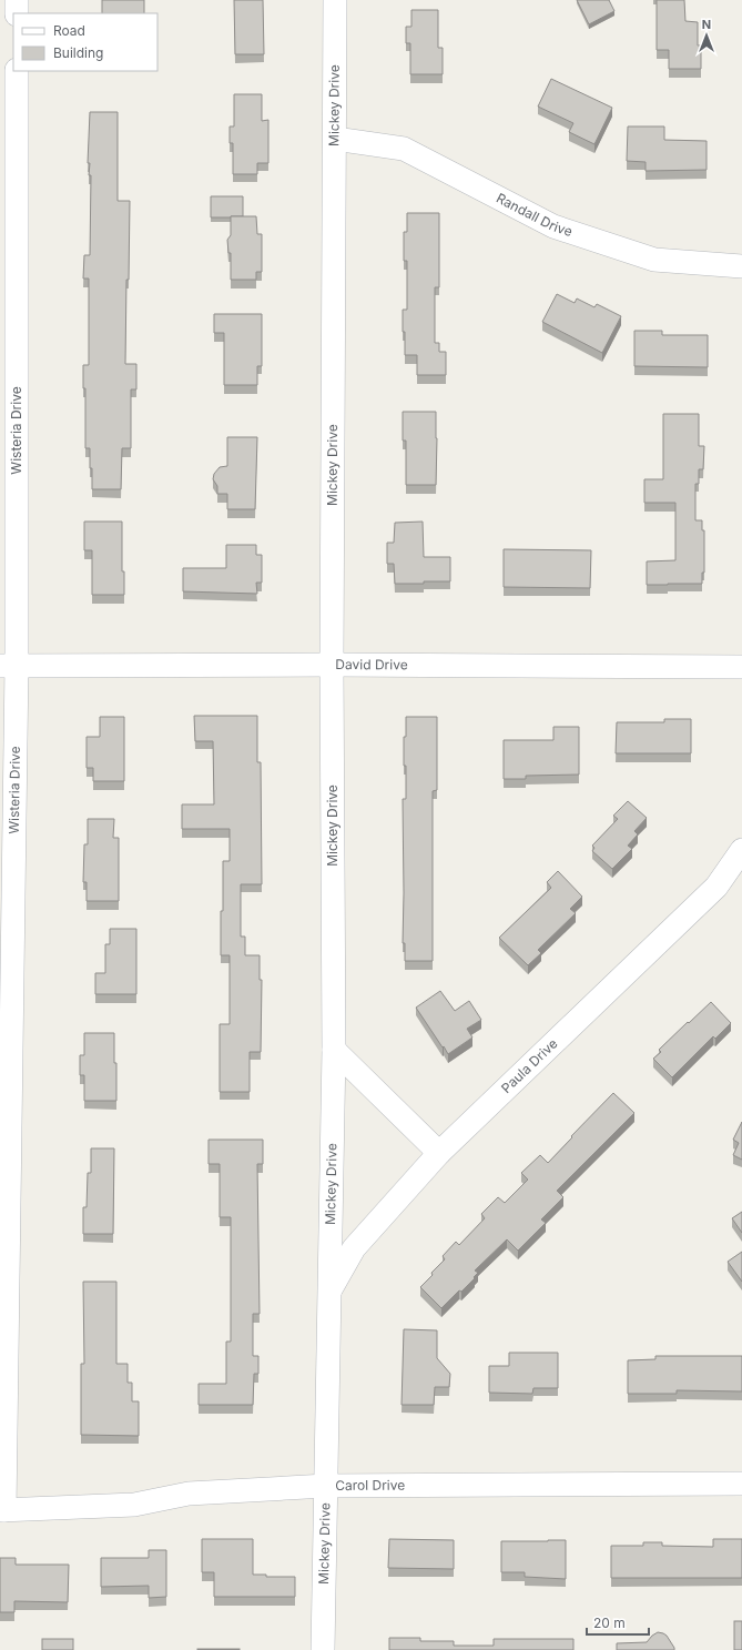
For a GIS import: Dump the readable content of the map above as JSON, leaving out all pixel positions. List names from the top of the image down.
{
  "streets": {
    "street": [
      "Mickey Drive",
      "Randall Drive",
      "Wisteria Drive",
      "David Drive",
      "Paula Drive",
      "Carol Drive"
    ]
  },
  "crossings": [
    ["Mickey Drive", "Randall Drive"],
    ["Mickey Drive", "David Drive"],
    ["Mickey Drive", "Paula Drive"],
    ["Mickey Drive", "Carol Drive"],
    ["Wisteria Drive", "David Drive"],
    ["Wisteria Drive", "Carol Drive"]
  ],
  "legend": ["Road", "Building"],
  "scale_bar": "20 m",
  "north": "top"
}
